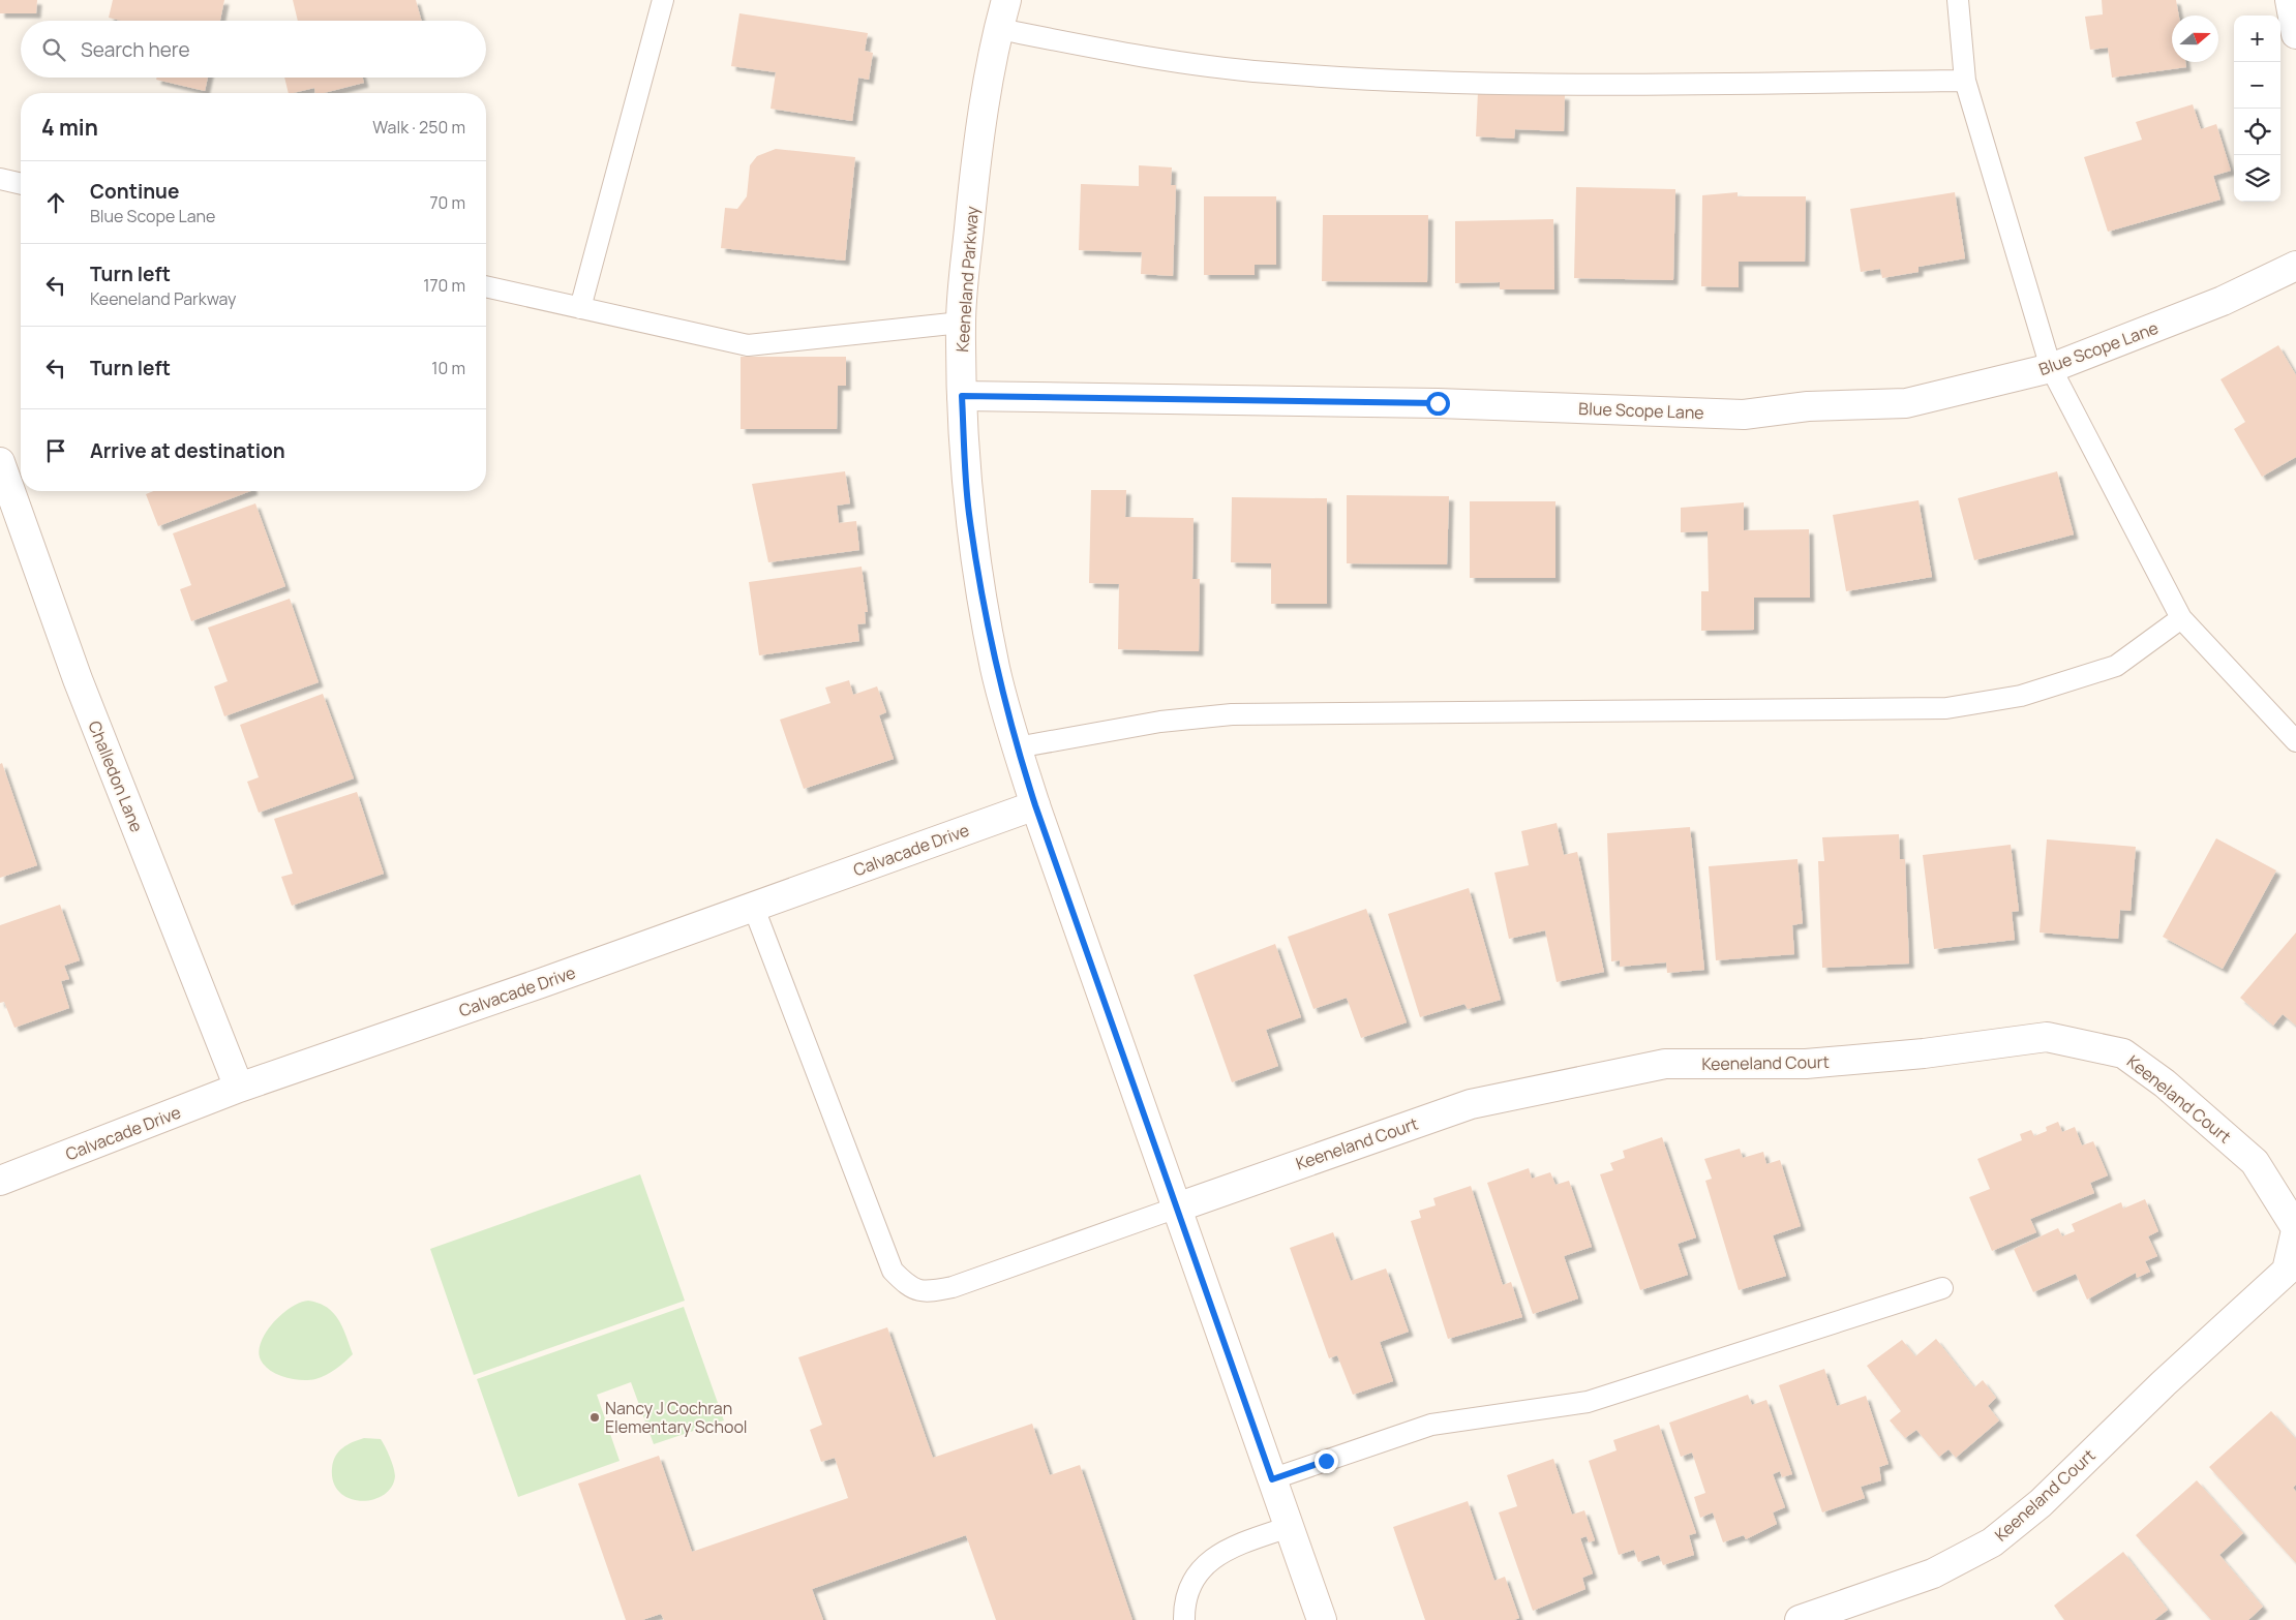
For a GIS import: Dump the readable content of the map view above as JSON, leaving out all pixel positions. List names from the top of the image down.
{
  "streets": {
    "street": [
      "Keeneland Parkway",
      "Blue Scope Lane",
      "Challedon Lane",
      "Calvacade Drive",
      "Keeneland Court"
    ]
  },
  "crossings": [
    ["Keeneland Parkway", "Blue Scope Lane"],
    ["Keeneland Parkway", "Calvacade Drive"],
    ["Keeneland Parkway", "Keeneland Court"],
    ["Challedon Lane", "Calvacade Drive"]
  ],
  "places": ["Nancy J Cochran Elementary School"],
  "north": "right",
  "page": {
    "map_buttons": ["+", "−"],
    "search": "Search here",
    "heading": ["4 min", "Walk · 250 m"],
    "list": [
      ["Continue", "Blue Scope Lane", "70 m"],
      ["Turn left", "Keeneland Parkway", "170 m"],
      ["Turn left", "10 m"],
      "Arrive at destination"
    ]
  }
}
